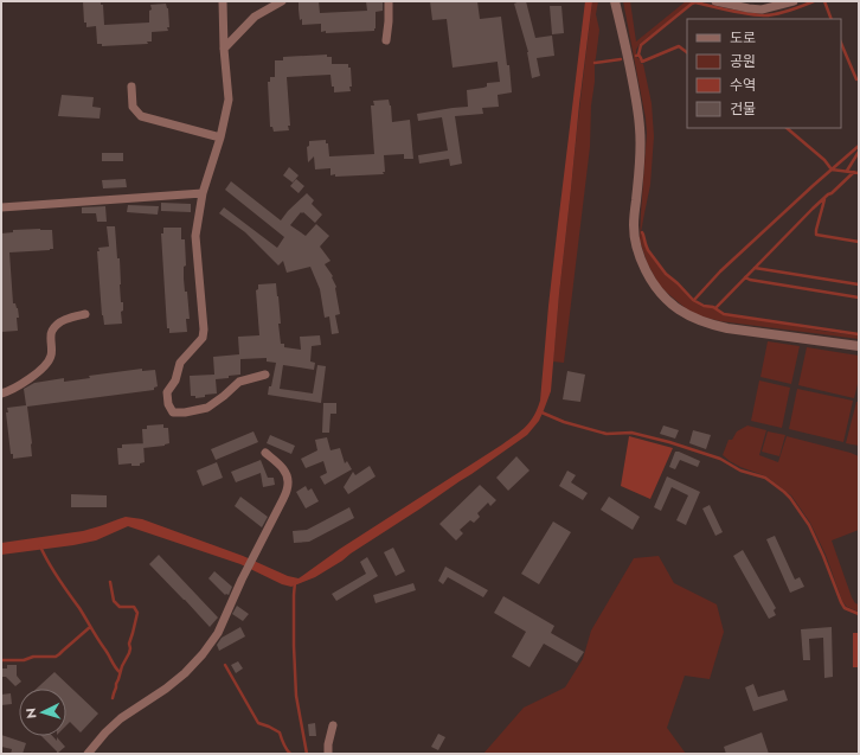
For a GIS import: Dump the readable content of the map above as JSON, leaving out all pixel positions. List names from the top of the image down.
{
  "legend": [
    "도로",
    "공원",
    "수역",
    "건물"
  ],
  "north": "left"
}
